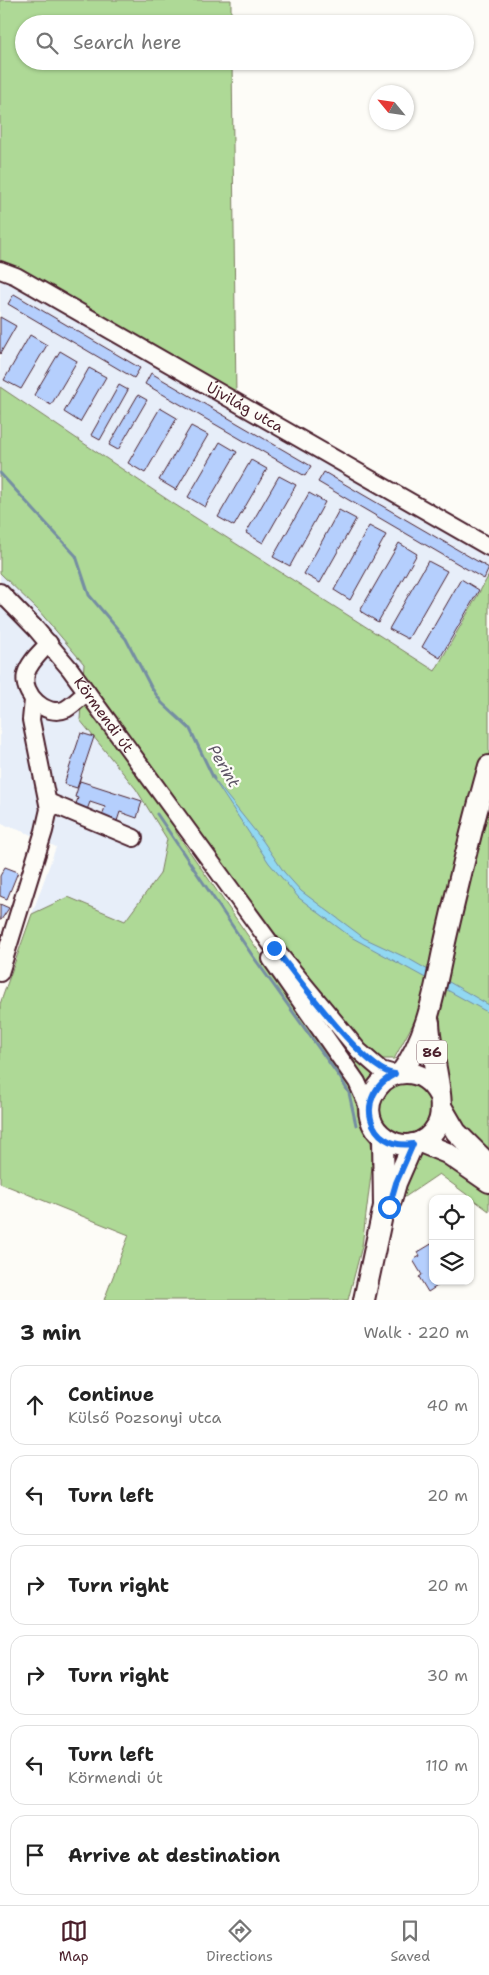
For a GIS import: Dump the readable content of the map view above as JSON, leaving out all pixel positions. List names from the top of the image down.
{
  "streets": {
    "main road": ["86"],
    "street": ["Újvilág utca", "Körmendi út"]
  },
  "crossings": [
    ["Körmendi út", "86"]
  ],
  "water": ["Perint"],
  "north": "top left",
  "page": {
    "search": "Search here",
    "heading": ["3 min", "Walk · 220 m"],
    "list": [
      ["Continue", "Külső Pozsonyi utca", "40 m"],
      ["Turn left", "20 m"],
      ["Turn right", "20 m"],
      ["Turn right", "30 m"],
      ["Turn left", "Körmendi út", "110 m"],
      "Arrive at destination"
    ],
    "nav": ["Map", "Directions", "Saved"]
  }
}
